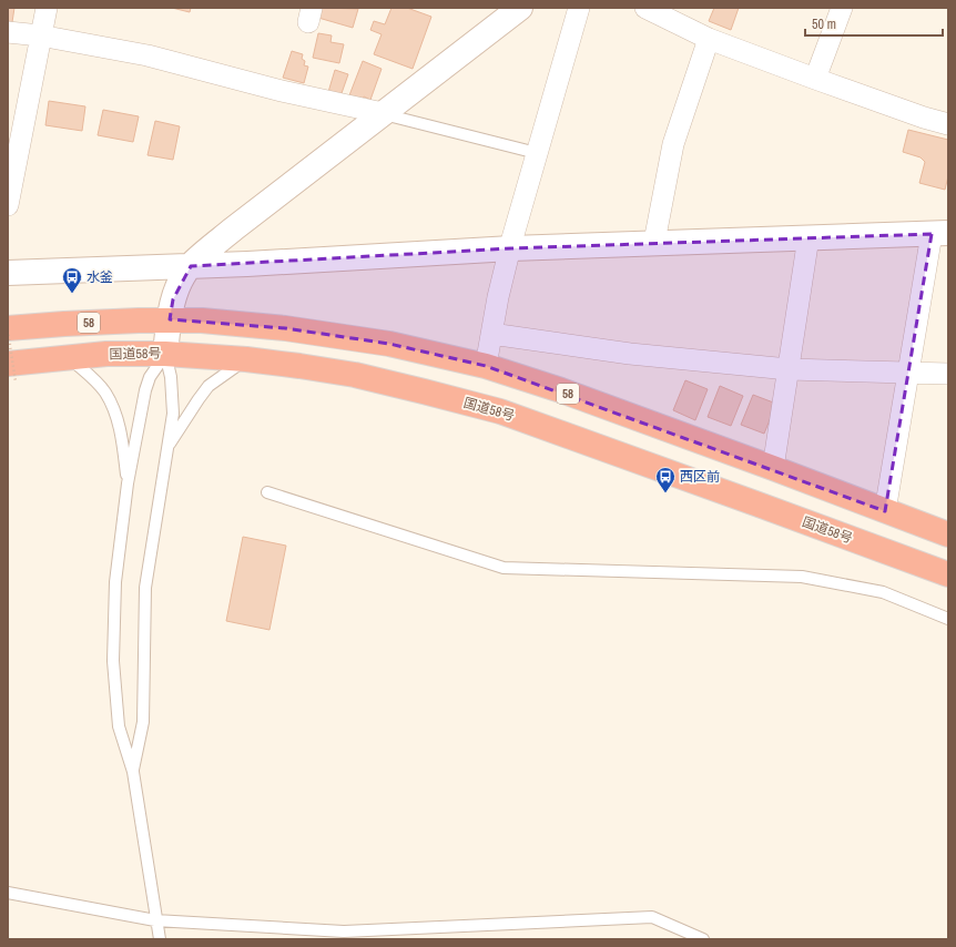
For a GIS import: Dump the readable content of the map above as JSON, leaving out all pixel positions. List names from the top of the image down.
{
  "streets": {
    "highway": ["58", "国道58号"]
  },
  "places": {
    "bus stop": ["水釜", "西区前"]
  },
  "scale_bar": "50 m"
}
